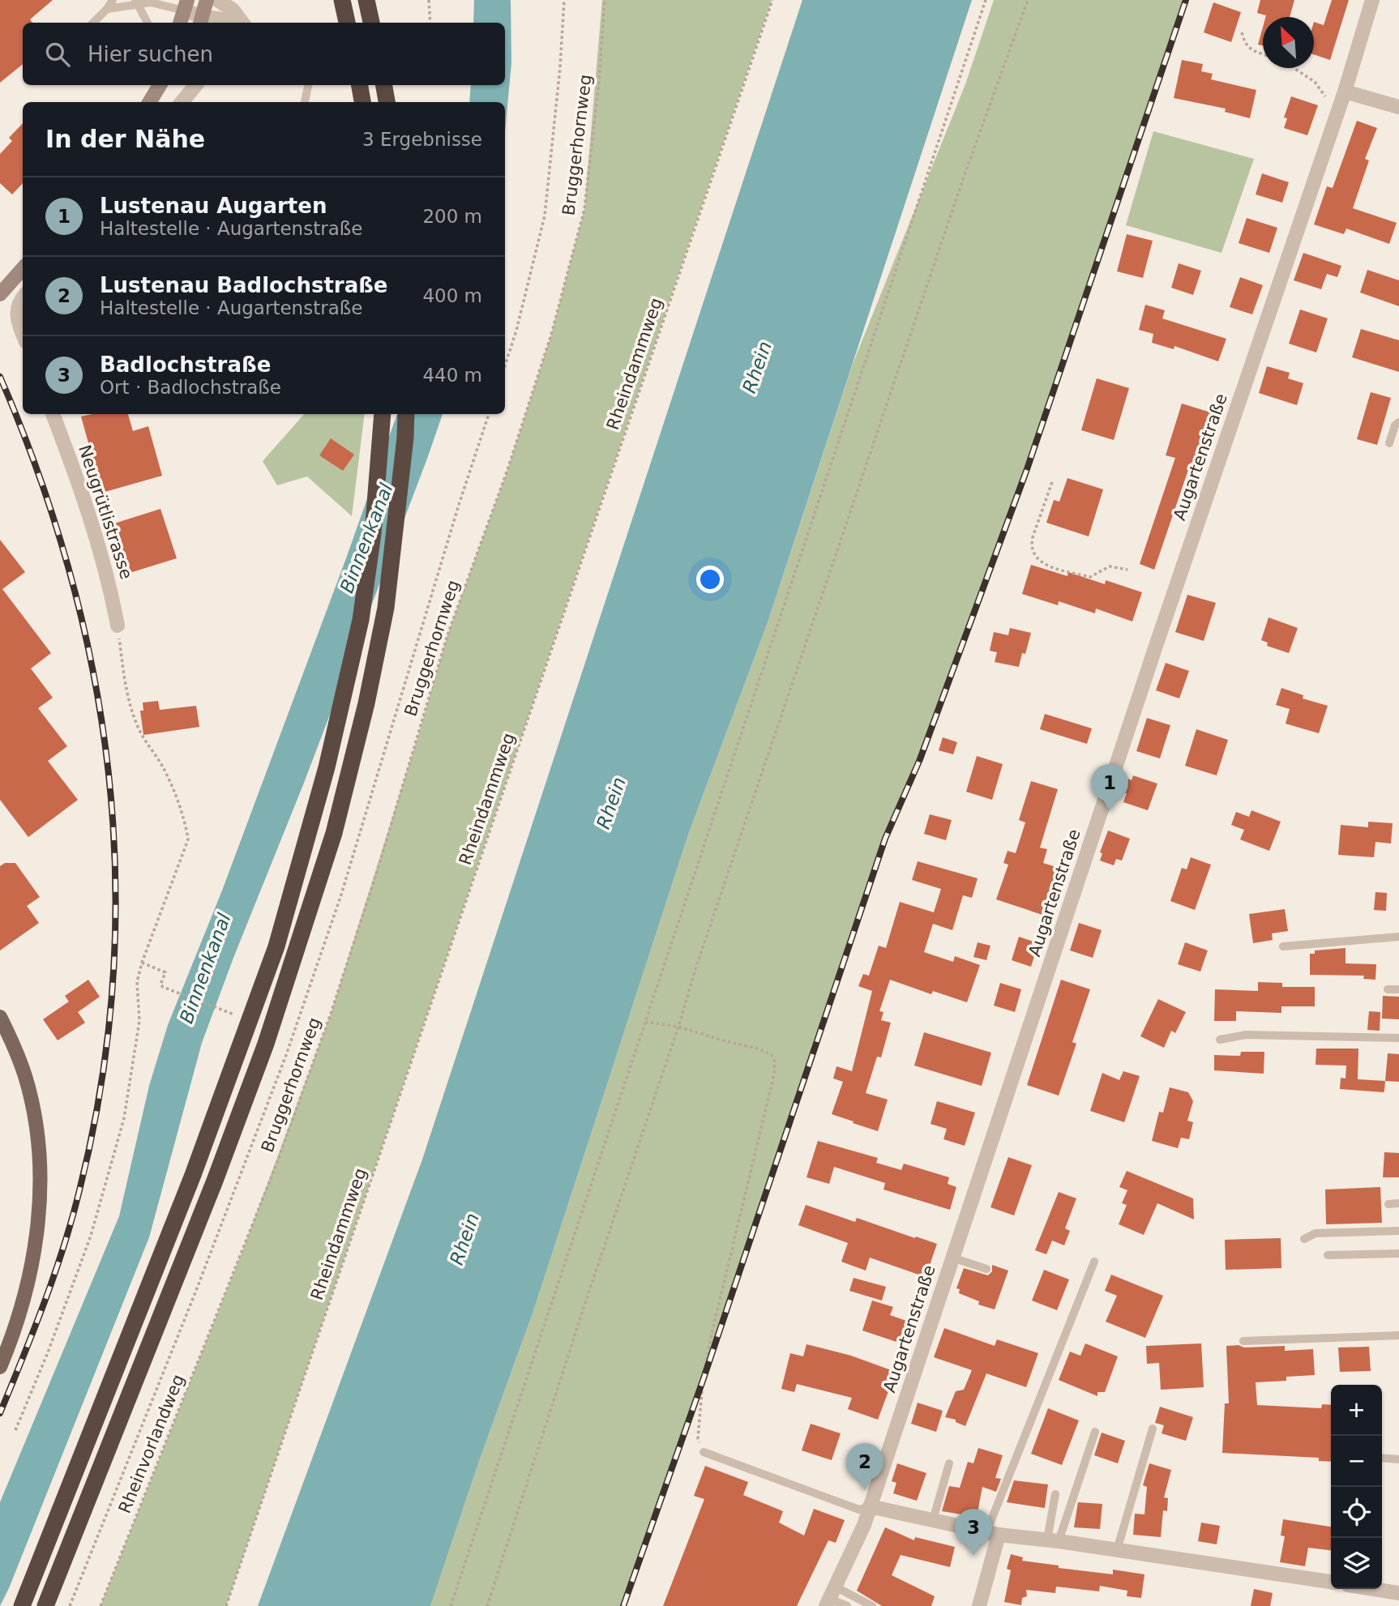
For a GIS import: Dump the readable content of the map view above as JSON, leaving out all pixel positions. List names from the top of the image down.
{
  "streets": {
    "street": ["Augartenstraße", "Neugrütlistrasse"],
    "path": ["Bruggerhornweg", "Rheindammweg", "Rheinvorlandweg"]
  },
  "crossings": [
    ["Bruggerhornweg", "Rheinvorlandweg"]
  ],
  "water": ["Rhein", "Binnenkanal"],
  "north": "top left",
  "page": {
    "search": "Hier suchen",
    "heading": ["In der Nähe", "3 Ergebnisse"],
    "list": [
      {
        "mark": "1",
        "name": "Lustenau Augarten",
        "note": "Haltestelle · Augartenstraße",
        "value": "200 m"
      },
      {
        "mark": "2",
        "name": "Lustenau Badlochstraße",
        "note": "Haltestelle · Augartenstraße",
        "value": "400 m"
      },
      {
        "mark": "3",
        "name": "Badlochstraße",
        "note": "Ort · Badlochstraße",
        "value": "440 m"
      }
    ],
    "pins": ["1", "2", "3"],
    "map_buttons": ["+", "−"]
  }
}
